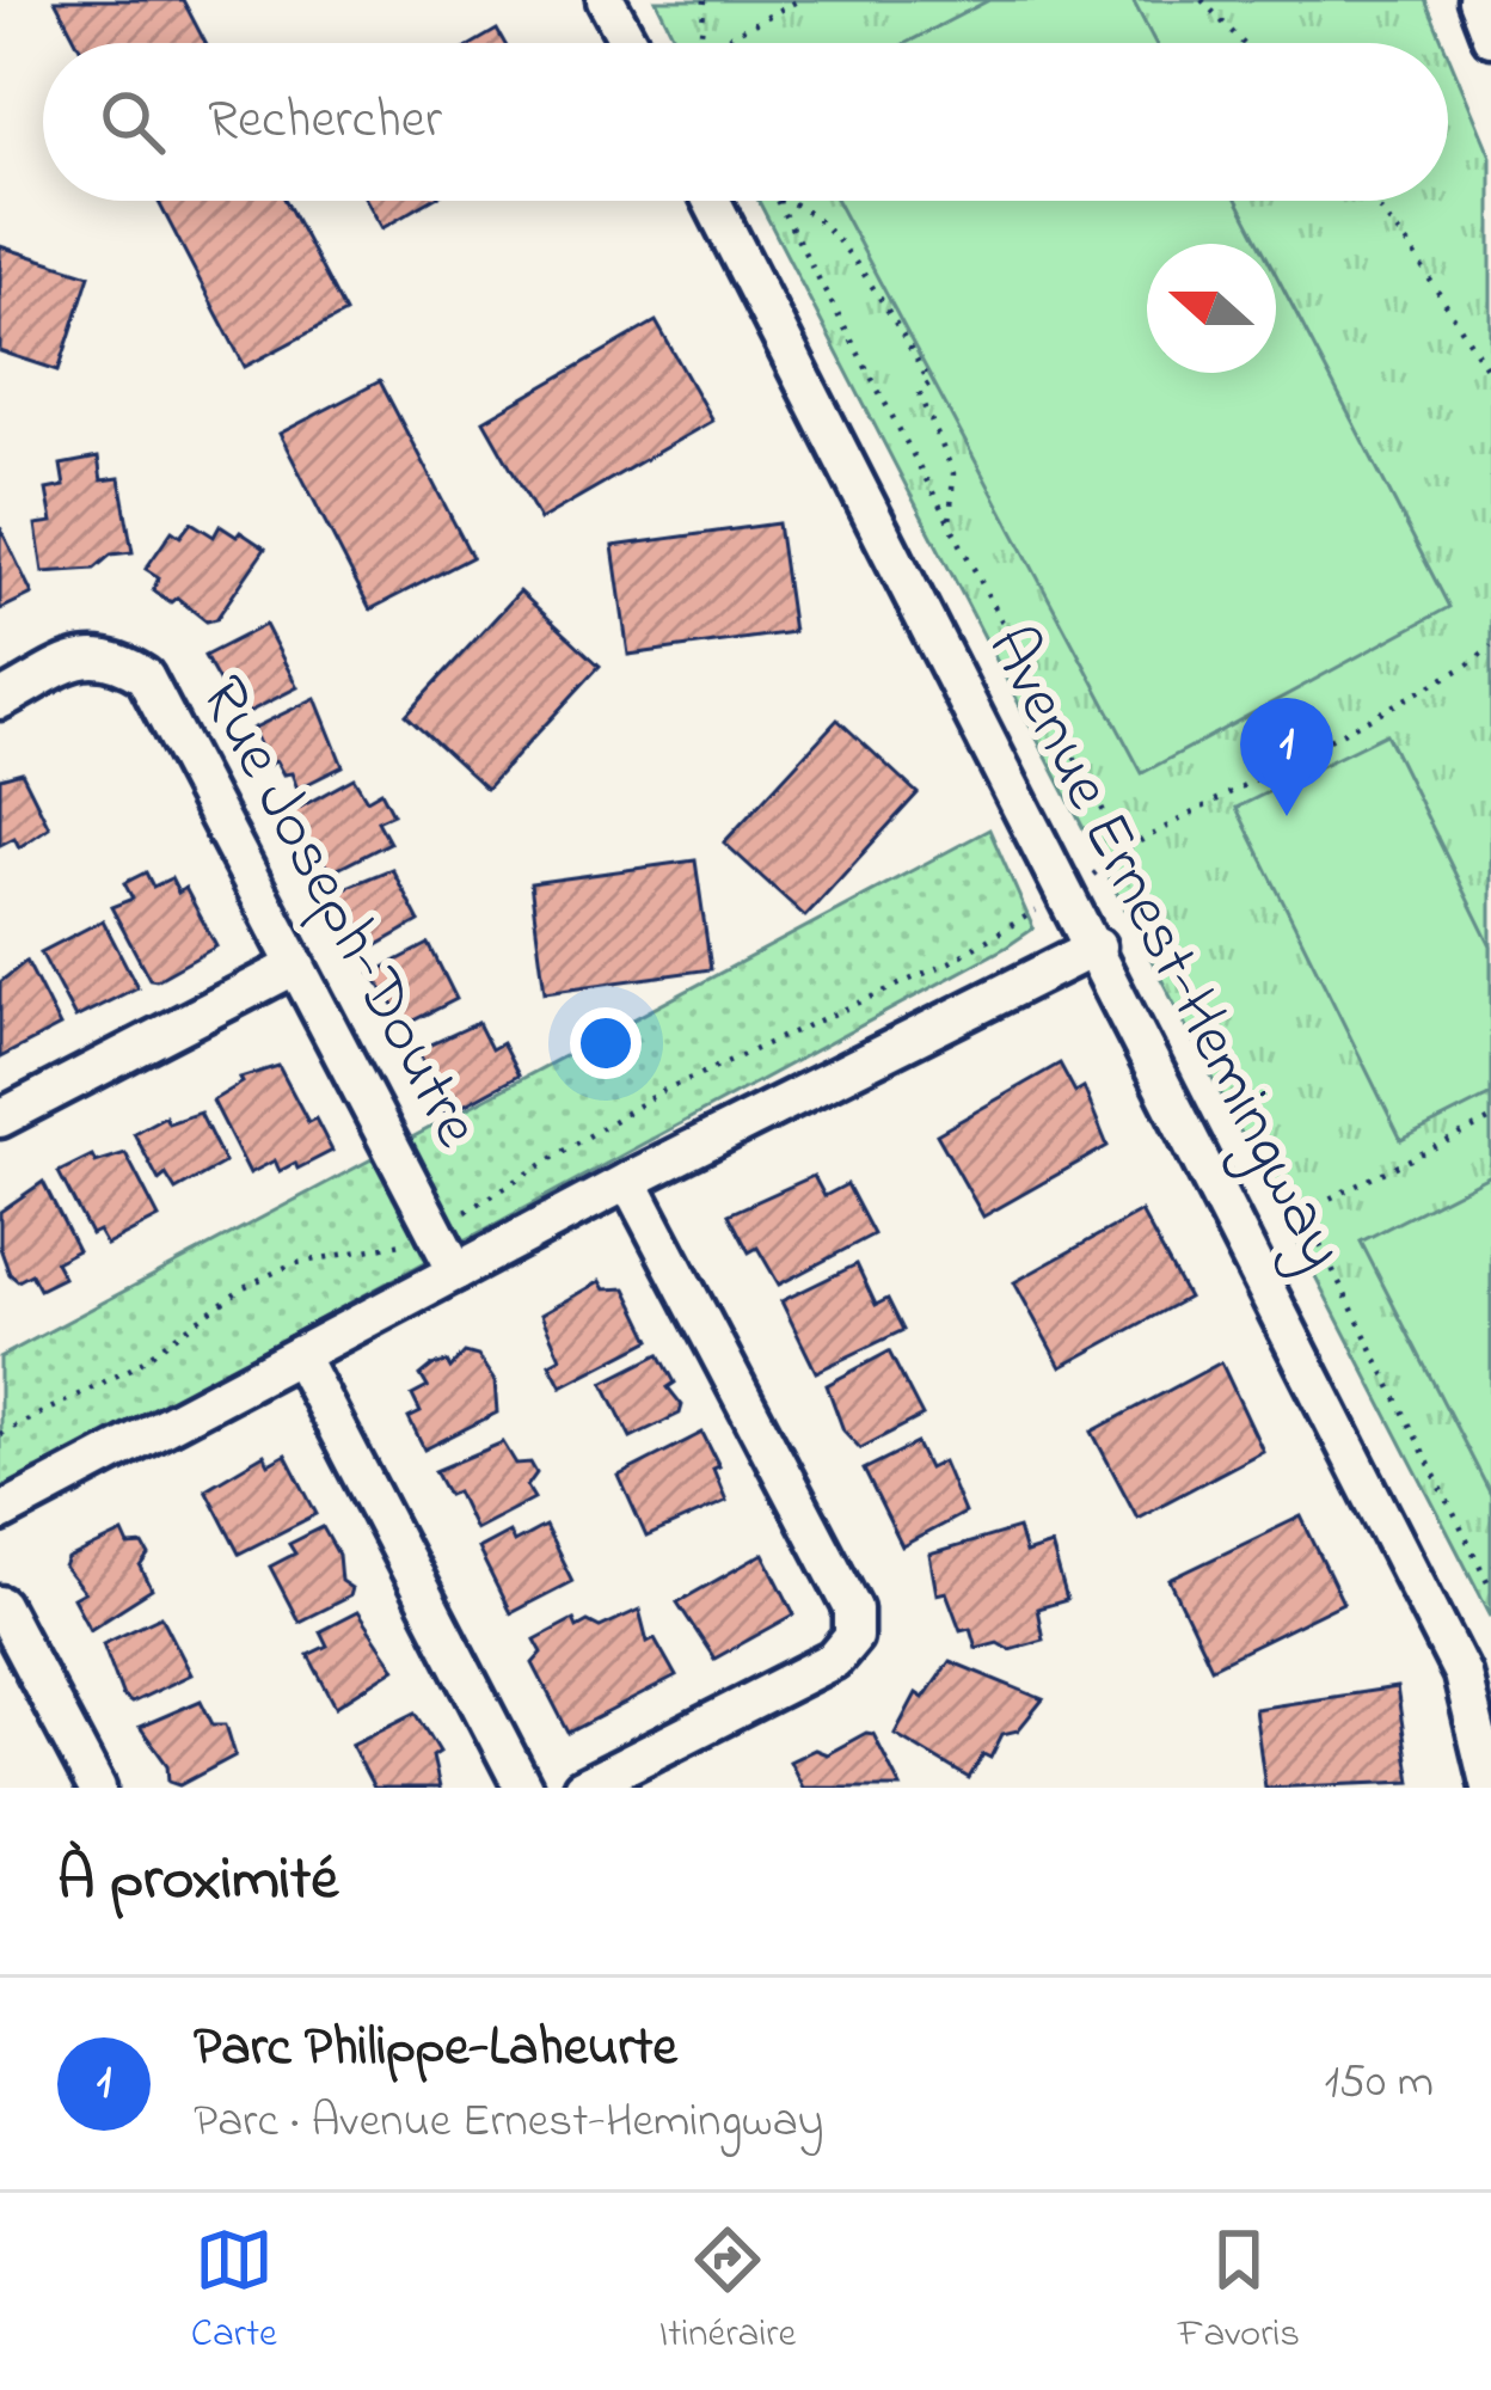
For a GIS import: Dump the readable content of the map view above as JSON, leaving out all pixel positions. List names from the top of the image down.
{
  "streets": {
    "street": ["Rue Joseph-Doutre", "Avenue Ernest-Hemingway"]
  },
  "north": "left",
  "page": {
    "search": "Rechercher",
    "pins": "1",
    "heading": "À proximité",
    "list": [
      {
        "mark": "1",
        "name": "Parc Philippe-Laheurte",
        "note": "Parc · Avenue Ernest-Hemingway",
        "value": "150 m"
      }
    ],
    "nav": ["Carte", "Itinéraire", "Favoris"]
  }
}
